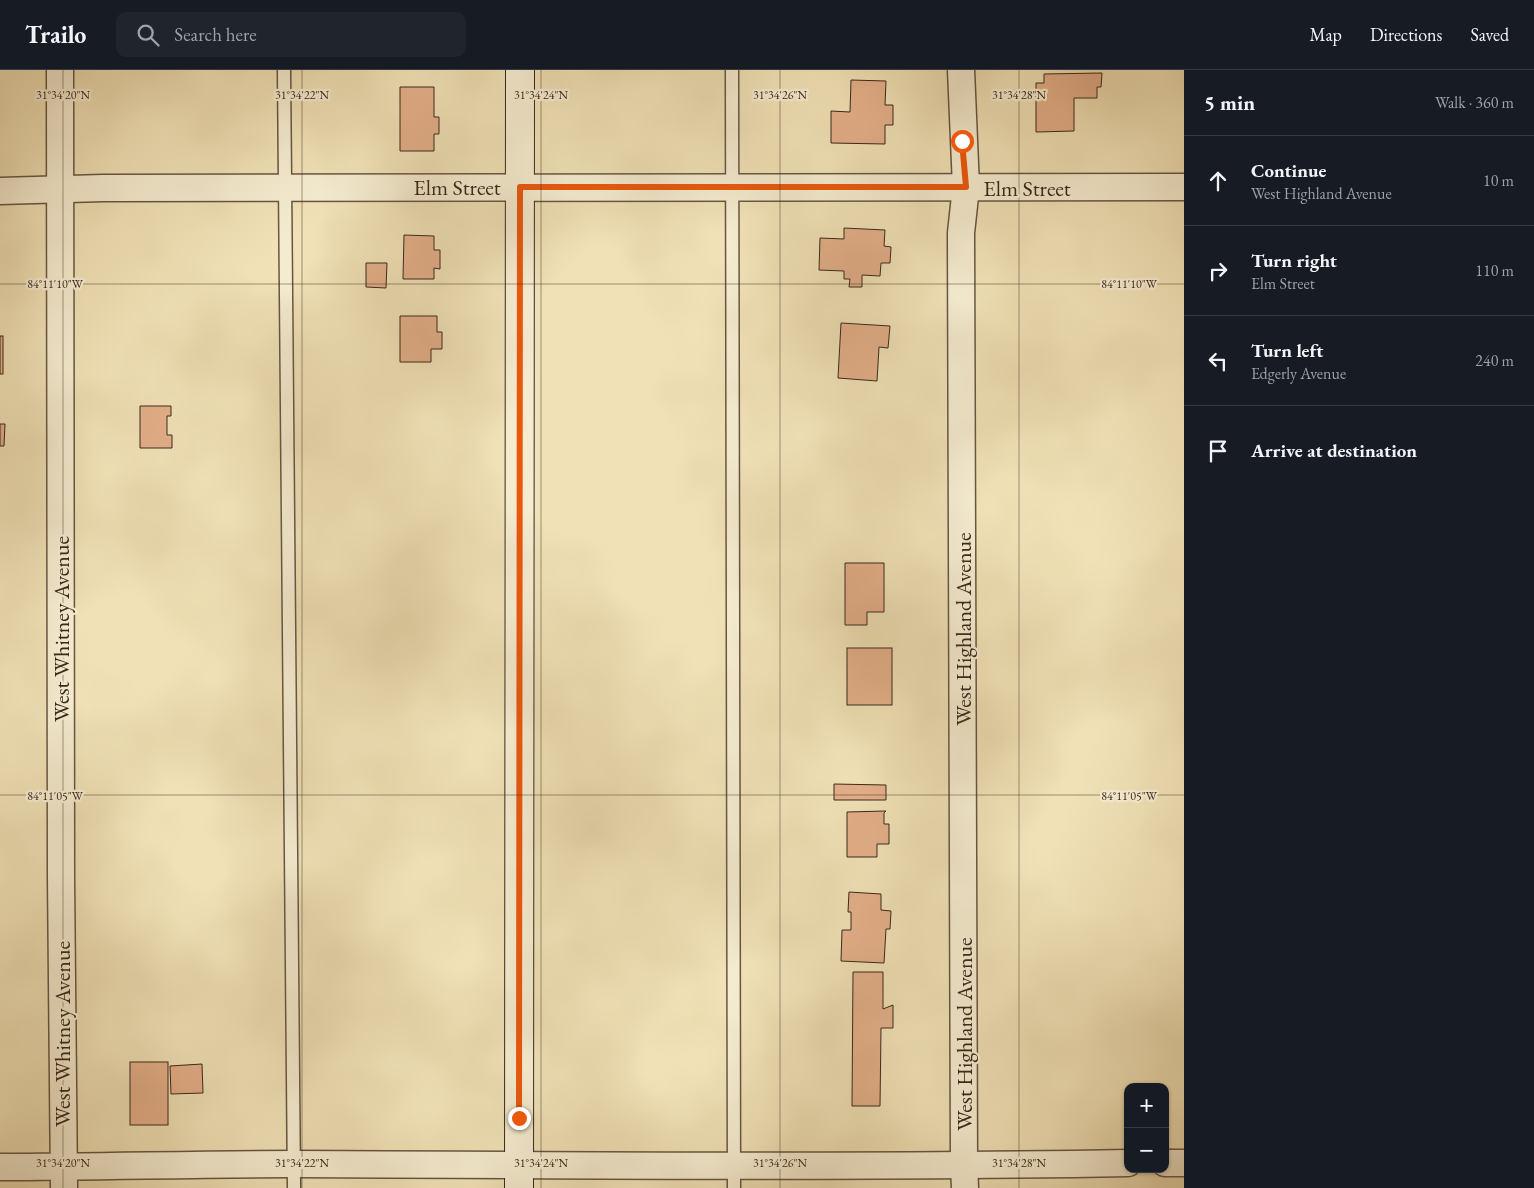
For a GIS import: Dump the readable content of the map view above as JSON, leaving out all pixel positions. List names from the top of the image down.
{
  "streets": {
    "street": ["Elm Street", "West Whitney Avenue", "West Highland Avenue"]
  },
  "crossings": [
    ["Elm Street", "West Whitney Avenue"],
    ["Elm Street", "West Highland Avenue"]
  ],
  "page": {
    "header": "Trailo",
    "search": "Search here",
    "nav": ["Map", "Directions", "Saved"],
    "heading": ["5 min", "Walk · 360 m"],
    "list": [
      ["Continue", "West Highland Avenue", "10 m"],
      ["Turn right", "Elm Street", "110 m"],
      ["Turn left", "Edgerly Avenue", "240 m"],
      "Arrive at destination"
    ],
    "map_buttons": ["+", "−"]
  },
  "coordinates": [
    "31°34'20\"N",
    "31°34'22\"N",
    "31°34'24\"N",
    "31°34'26\"N",
    "31°34'28\"N",
    "84°11'10\"W",
    "84°11'05\"W"
  ]
}
